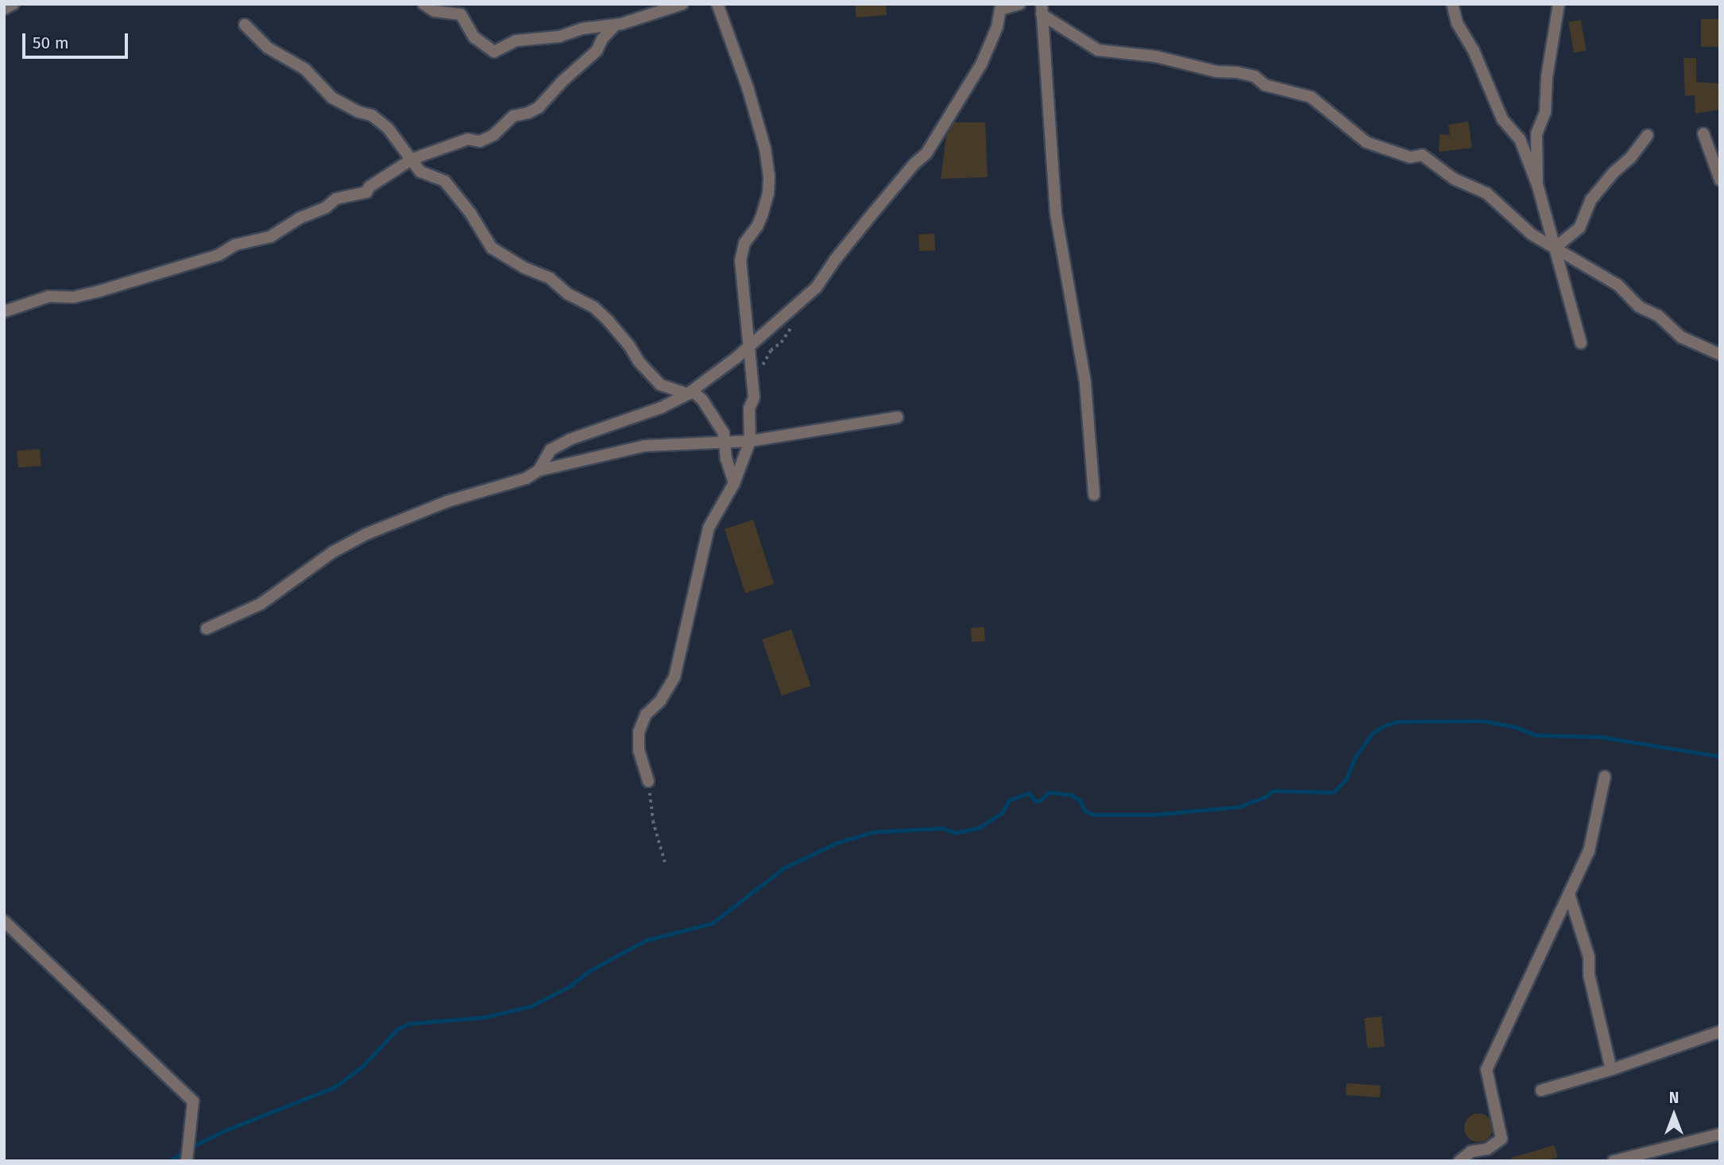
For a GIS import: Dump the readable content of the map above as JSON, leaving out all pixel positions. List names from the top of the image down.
{
  "scale_bar": "50 m",
  "north": "top"
}
